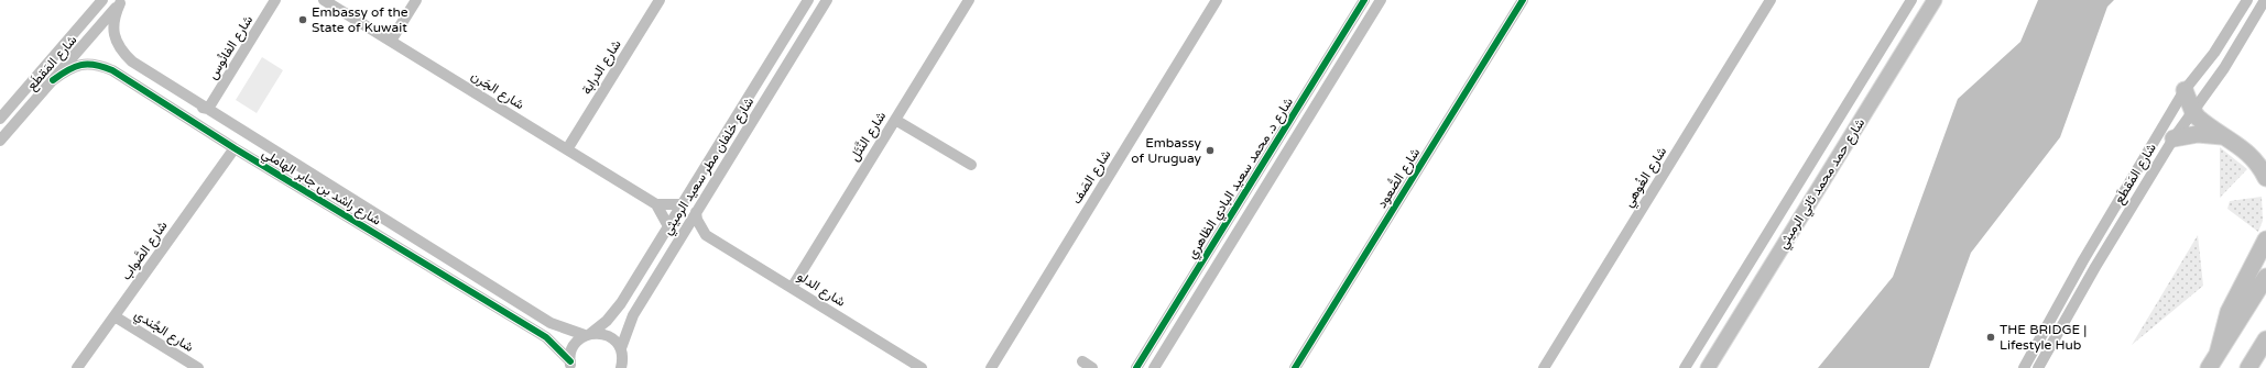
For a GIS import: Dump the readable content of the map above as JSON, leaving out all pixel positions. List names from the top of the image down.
{
  "streets": {
    "main road": ["شارع حمد محمد ثاني الرميثي"],
    "street": [
      "شارع الفانُوس",
      "شارع المَقطَع",
      "شارع الدرابة",
      "شارع الجَرن",
      "شارع النَّتَل",
      "شارع خلفان مطر سعيد الرميثي",
      "شارع الصَف",
      "شارع الغُوهي",
      "شارع د. محمد سعيد البادي الظاهري",
      "شارع الصُّعود",
      "شارع راشد بن جابر الهاملي",
      "شارع الصَّواب",
      "شارع الدلو",
      "شارع الجُندي"
    ]
  },
  "crossings": [
    ["شارع الفانُوس", "شارع راشد بن جابر الهاملي"],
    ["شارع المَقطَع", "شارع راشد بن جابر الهاملي"],
    ["شارع الدرابة", "شارع الجَرن"],
    ["شارع الجَرن", "شارع خلفان مطر سعيد الرميثي"],
    ["شارع النَّتَل", "شارع الدلو"],
    ["شارع خلفان مطر سعيد الرميثي", "شارع راشد بن جابر الهاملي"],
    ["شارع راشد بن جابر الهاملي", "شارع الصَّواب"],
    ["شارع الصَّواب", "شارع الجُندي"]
  ],
  "places": ["Embassy of the State of Kuwait", "Embassy of Uruguay", "THE BRIDGE | Lifestyle Hub"]
}
